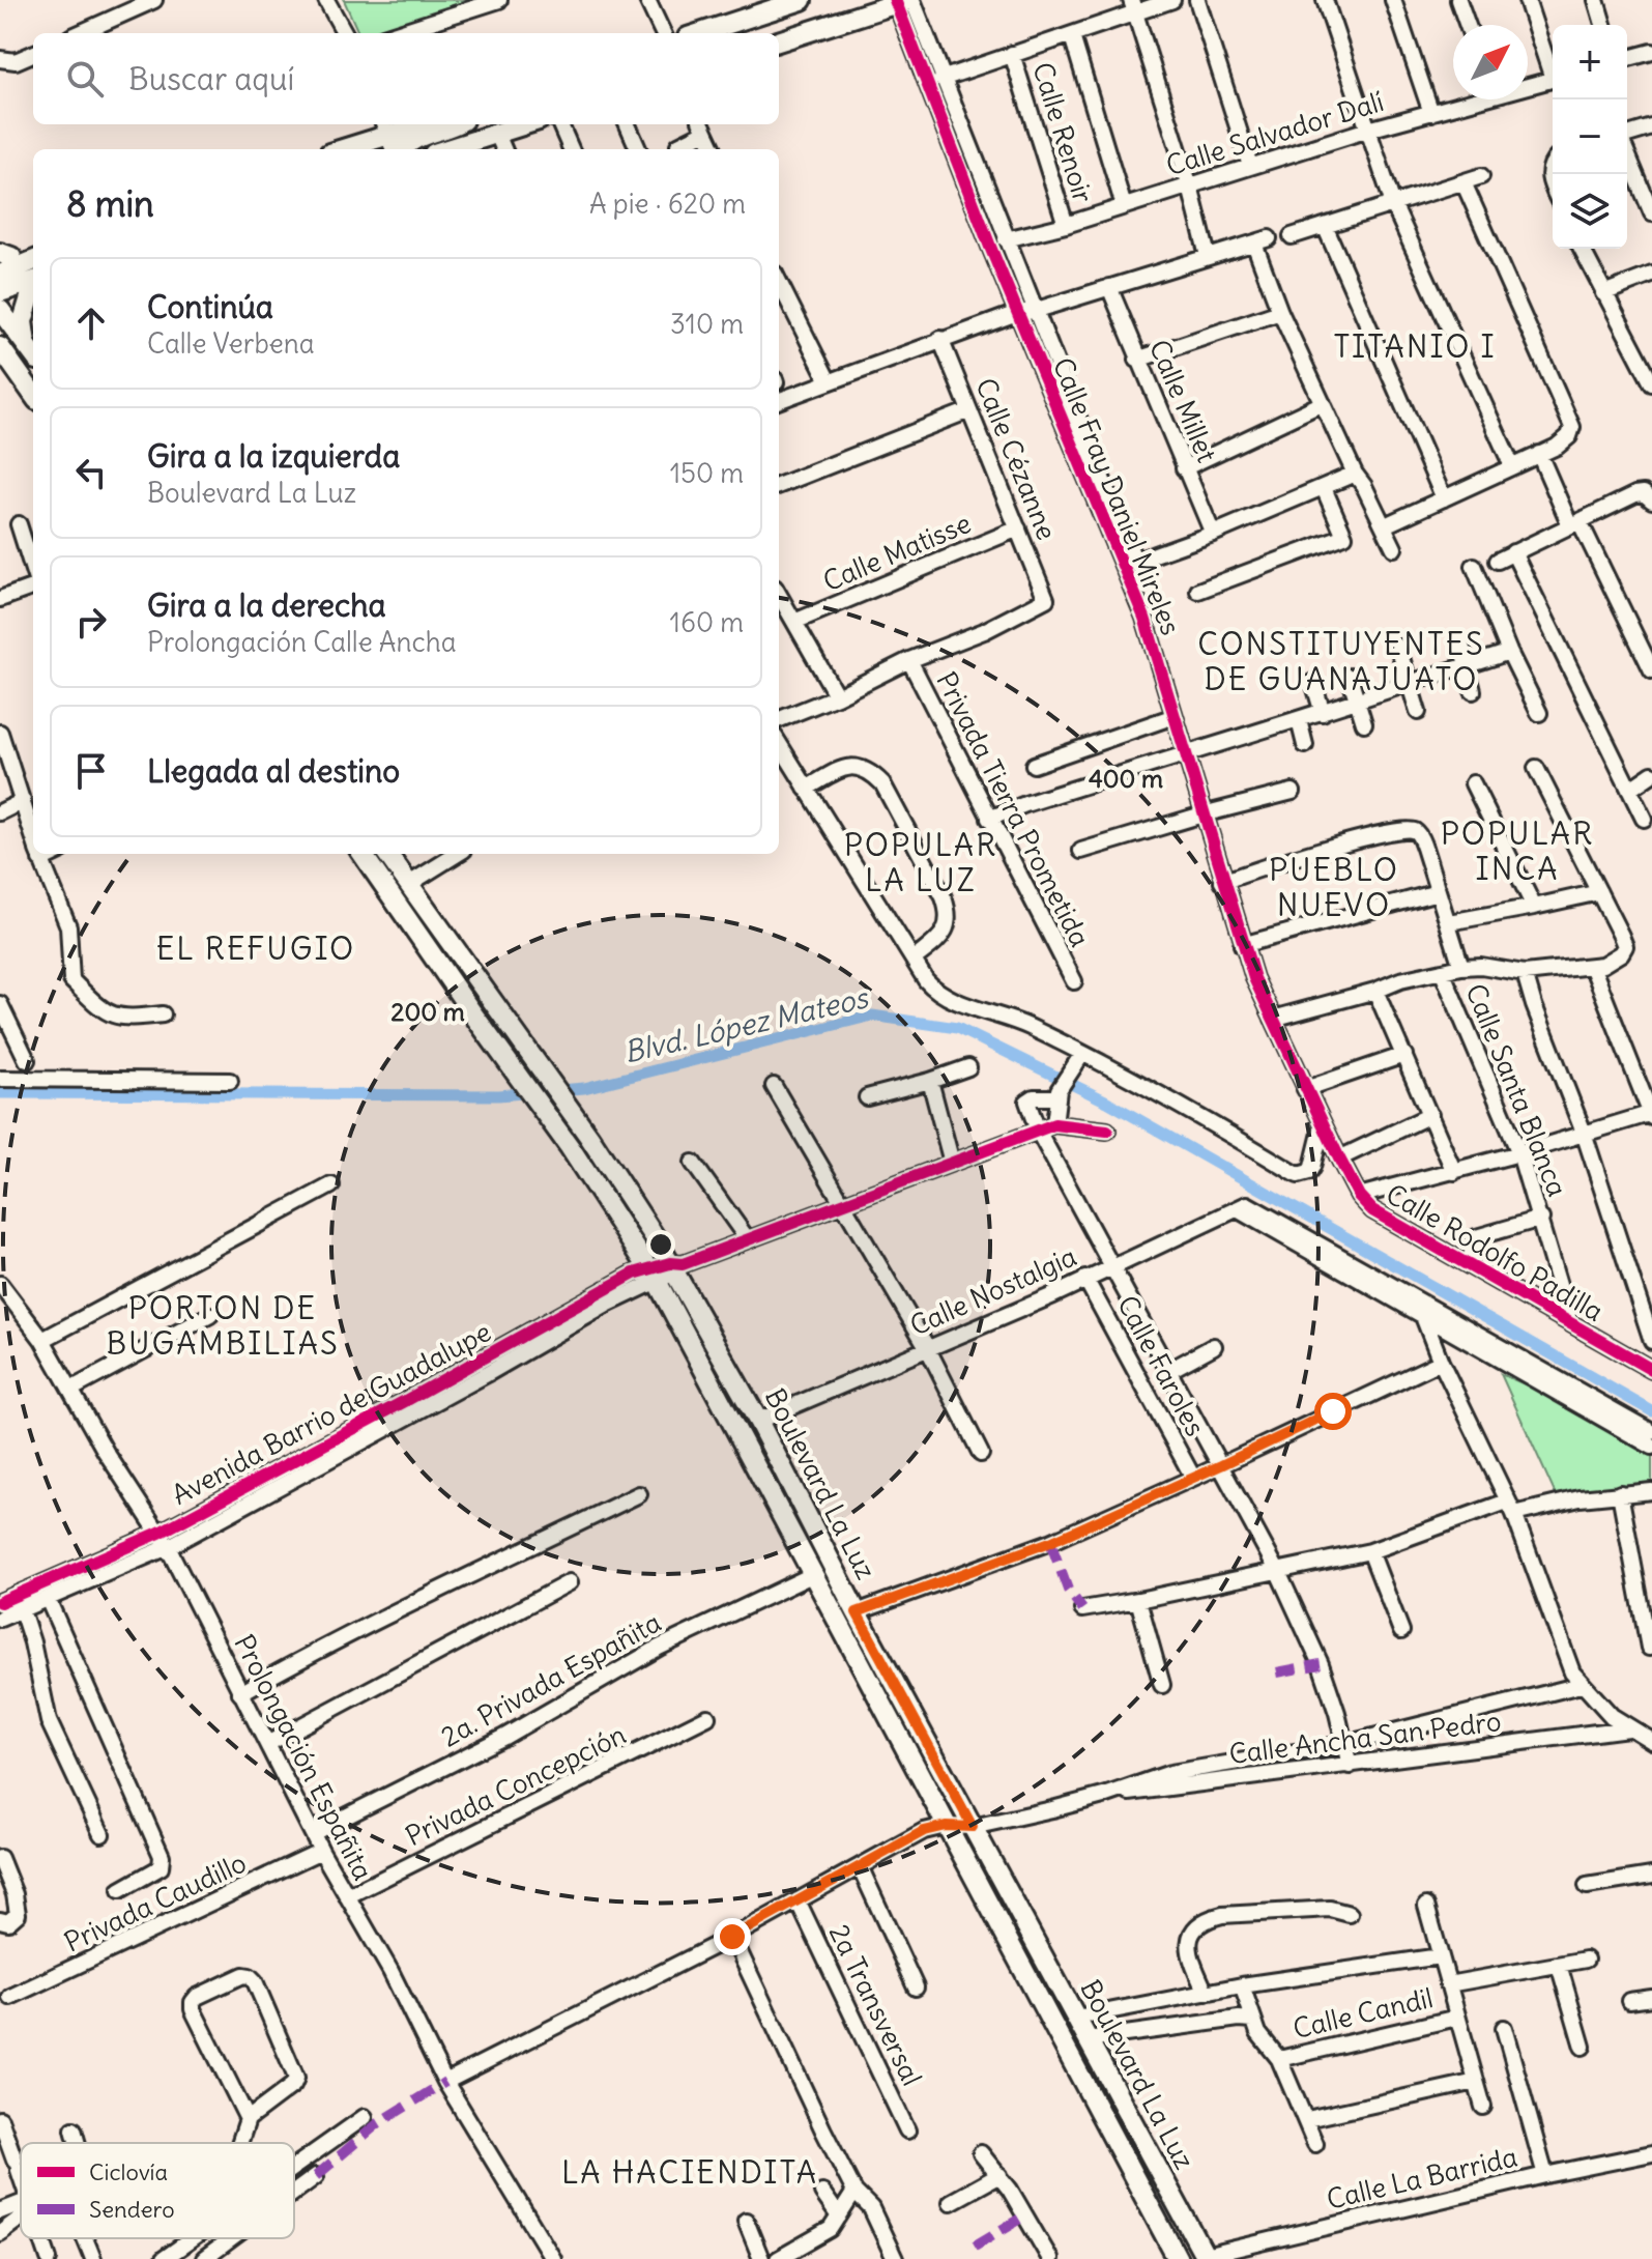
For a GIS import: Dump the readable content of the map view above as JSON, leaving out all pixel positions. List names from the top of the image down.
{
  "streets": {
    "main road": ["Boulevard La Luz"],
    "street": [
      "Calle Renoir",
      "Calle Salvador Dalí",
      "Calle Millet",
      "Calle Cézanne",
      "Calle Fray Daniel Mireles",
      "Calle Matisse",
      "Privada Tierra Prometida",
      "Calle Santa Blanca",
      "Calle Rodolfo Padilla",
      "Calle Nostalgia",
      "Calle Faroles",
      "Avenida Barrio de Guadalupe",
      "2a. Privada Españita",
      "Calle Ancha San Pedro",
      "Prolongación Españita",
      "Privada Concepción",
      "Privada Caudillo",
      "2a Transversal",
      "Calle Candil",
      "Calle La Barrida"
    ]
  },
  "crossings": [
    ["Calle Renoir", "Calle Salvador Dalí"],
    ["Calle Salvador Dalí", "Calle Fray Daniel Mireles"],
    ["Calle Cézanne", "Calle Matisse"],
    ["Calle Cézanne", "Privada Tierra Prometida"],
    ["Calle Fray Daniel Mireles", "Calle Rodolfo Padilla"],
    ["Calle Santa Blanca", "Calle Rodolfo Padilla"],
    ["Calle Nostalgia", "Calle Faroles"],
    ["Calle Nostalgia", "Boulevard La Luz"],
    ["Avenida Barrio de Guadalupe", "Boulevard La Luz"],
    ["Avenida Barrio de Guadalupe", "Prolongación Españita"],
    ["Boulevard La Luz", "2a. Privada Españita"],
    ["Boulevard La Luz", "Calle Ancha San Pedro"],
    ["Boulevard La Luz", "Calle La Barrida"],
    ["2a. Privada Españita", "Prolongación Españita"],
    ["Prolongación Españita", "Privada Concepción"],
    ["Prolongación Españita", "Privada Caudillo"]
  ],
  "districts": [
    "TITANIO I",
    "CONSTITUYENTES DE GUANAJUATO",
    "POPULAR INCA",
    "POPULAR LA LUZ",
    "PUEBLO NUEVO",
    "EL REFUGIO",
    "PORTON DE BUGAMBILIAS",
    "LA HACIENDITA"
  ],
  "water": ["Blvd. López Mateos"],
  "legend": ["Ciclovía", "Sendero"],
  "north": "top right",
  "page": {
    "map_buttons": ["+", "−"],
    "search": "Buscar aquí",
    "heading": ["8 min", "A pie · 620 m"],
    "list": [
      ["Continúa", "Calle Verbena", "310 m"],
      ["Gira a la izquierda", "Boulevard La Luz", "150 m"],
      ["Gira a la derecha", "Prolongación Calle Ancha", "160 m"],
      "Llegada al destino"
    ]
  },
  "rings": ["400 m", "200 m"]
}
